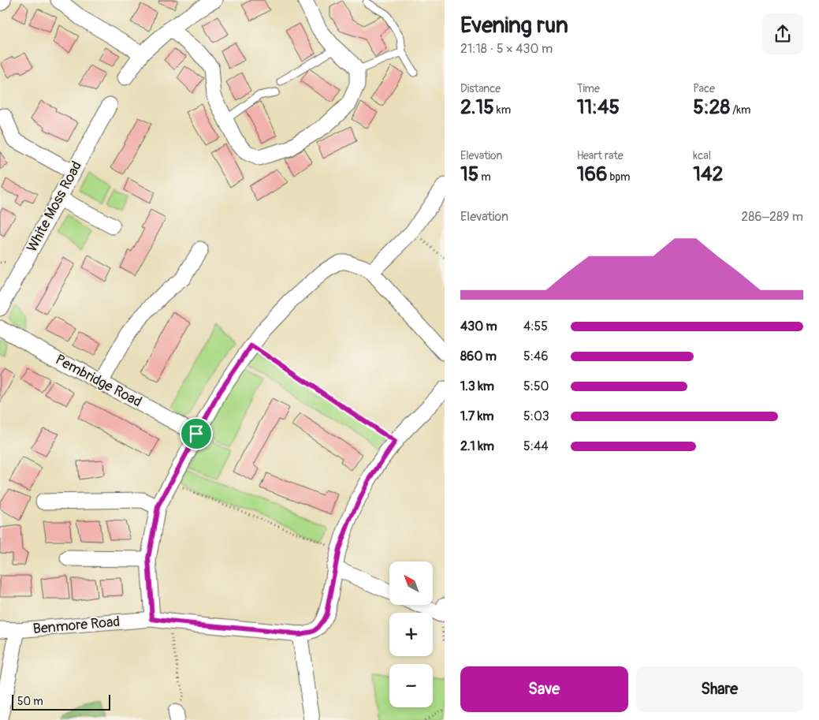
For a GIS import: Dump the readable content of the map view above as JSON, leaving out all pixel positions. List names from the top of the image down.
{
  "streets": {
    "street": ["White Moss Road", "Pembridge Road", "Benmore Road"]
  },
  "scale_bar": "50 m",
  "north": "top left",
  "page": {
    "heading": ["Evening run", "21:18 · 5 × 430 m"],
    "stats": [
      ["Distance", "2.15 km"],
      ["Time", "11:45"],
      ["Pace", "5:28 /km"],
      ["Elevation", "15 m"],
      ["Heart rate", "166 bpm"],
      ["kcal", "142"]
    ],
    "chart": ["Elevation", "286–289 m"],
    "list": [
      {
        "name": "430 m",
        "note": "4:55"
      },
      {
        "name": "860 m",
        "note": "5:46"
      },
      {
        "name": "1.3 km",
        "note": "5:50"
      },
      {
        "name": "1.7 km",
        "note": "5:03"
      },
      {
        "name": "2.1 km",
        "note": "5:44"
      }
    ],
    "map_buttons": ["+", "−"],
    "buttons": ["Save", "Share"],
    "scale": "50 m"
  }
}
